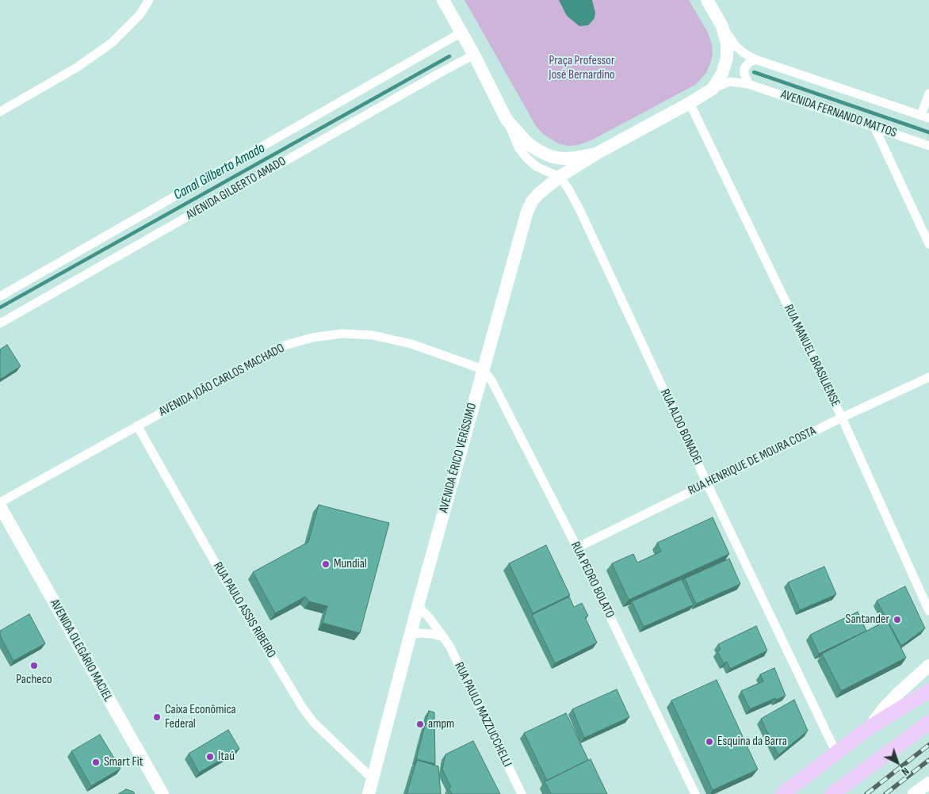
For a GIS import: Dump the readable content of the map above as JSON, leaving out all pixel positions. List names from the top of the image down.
{
  "streets": {
    "main road": ["AVENIDA ÉRICO VERÍSSIMO", "AVENIDA OLEGÁRIO MACIEL"],
    "street": [
      "AVENIDA FERNANDO MATTOS",
      "AVENIDA GILBERTO AMADO",
      "RUA MANUEL BRASILIENSE",
      "AVENIDA JOÃO CARLOS MACHADO",
      "RUA ALDO BONADEI",
      "RUA HENRIQUE DE MOURA COSTA",
      "RUA PEDRO BOLATO",
      "RUA PAULO ASSIS RIBEIRO",
      "RUA PAULO MAZZUCCHELLI"
    ]
  },
  "crossings": [
    ["RUA MANUEL BRASILIENSE", "RUA HENRIQUE DE MOURA COSTA"],
    ["AVENIDA JOÃO CARLOS MACHADO", "AVENIDA ÉRICO VERÍSSIMO"],
    ["AVENIDA JOÃO CARLOS MACHADO", "RUA PEDRO BOLATO"],
    ["AVENIDA JOÃO CARLOS MACHADO", "RUA PAULO ASSIS RIBEIRO"],
    ["RUA ALDO BONADEI", "AVENIDA ÉRICO VERÍSSIMO"],
    ["RUA ALDO BONADEI", "RUA HENRIQUE DE MOURA COSTA"],
    ["AVENIDA ÉRICO VERÍSSIMO", "RUA PEDRO BOLATO"],
    ["AVENIDA ÉRICO VERÍSSIMO", "RUA PAULO ASSIS RIBEIRO"],
    ["AVENIDA ÉRICO VERÍSSIMO", "RUA PAULO MAZZUCCHELLI"],
    ["RUA HENRIQUE DE MOURA COSTA", "RUA PEDRO BOLATO"]
  ],
  "water": ["Canal Gilberto Amado"],
  "parks": ["Praça Professor José Bernardino"],
  "places": [
    "Mundial",
    "Santander",
    "Pacheco",
    "Caixa Econômica Federal",
    "ampm",
    "Esquina da Barra",
    "Itaú",
    "Smart Fit"
  ],
  "north": "bottom right"
}
